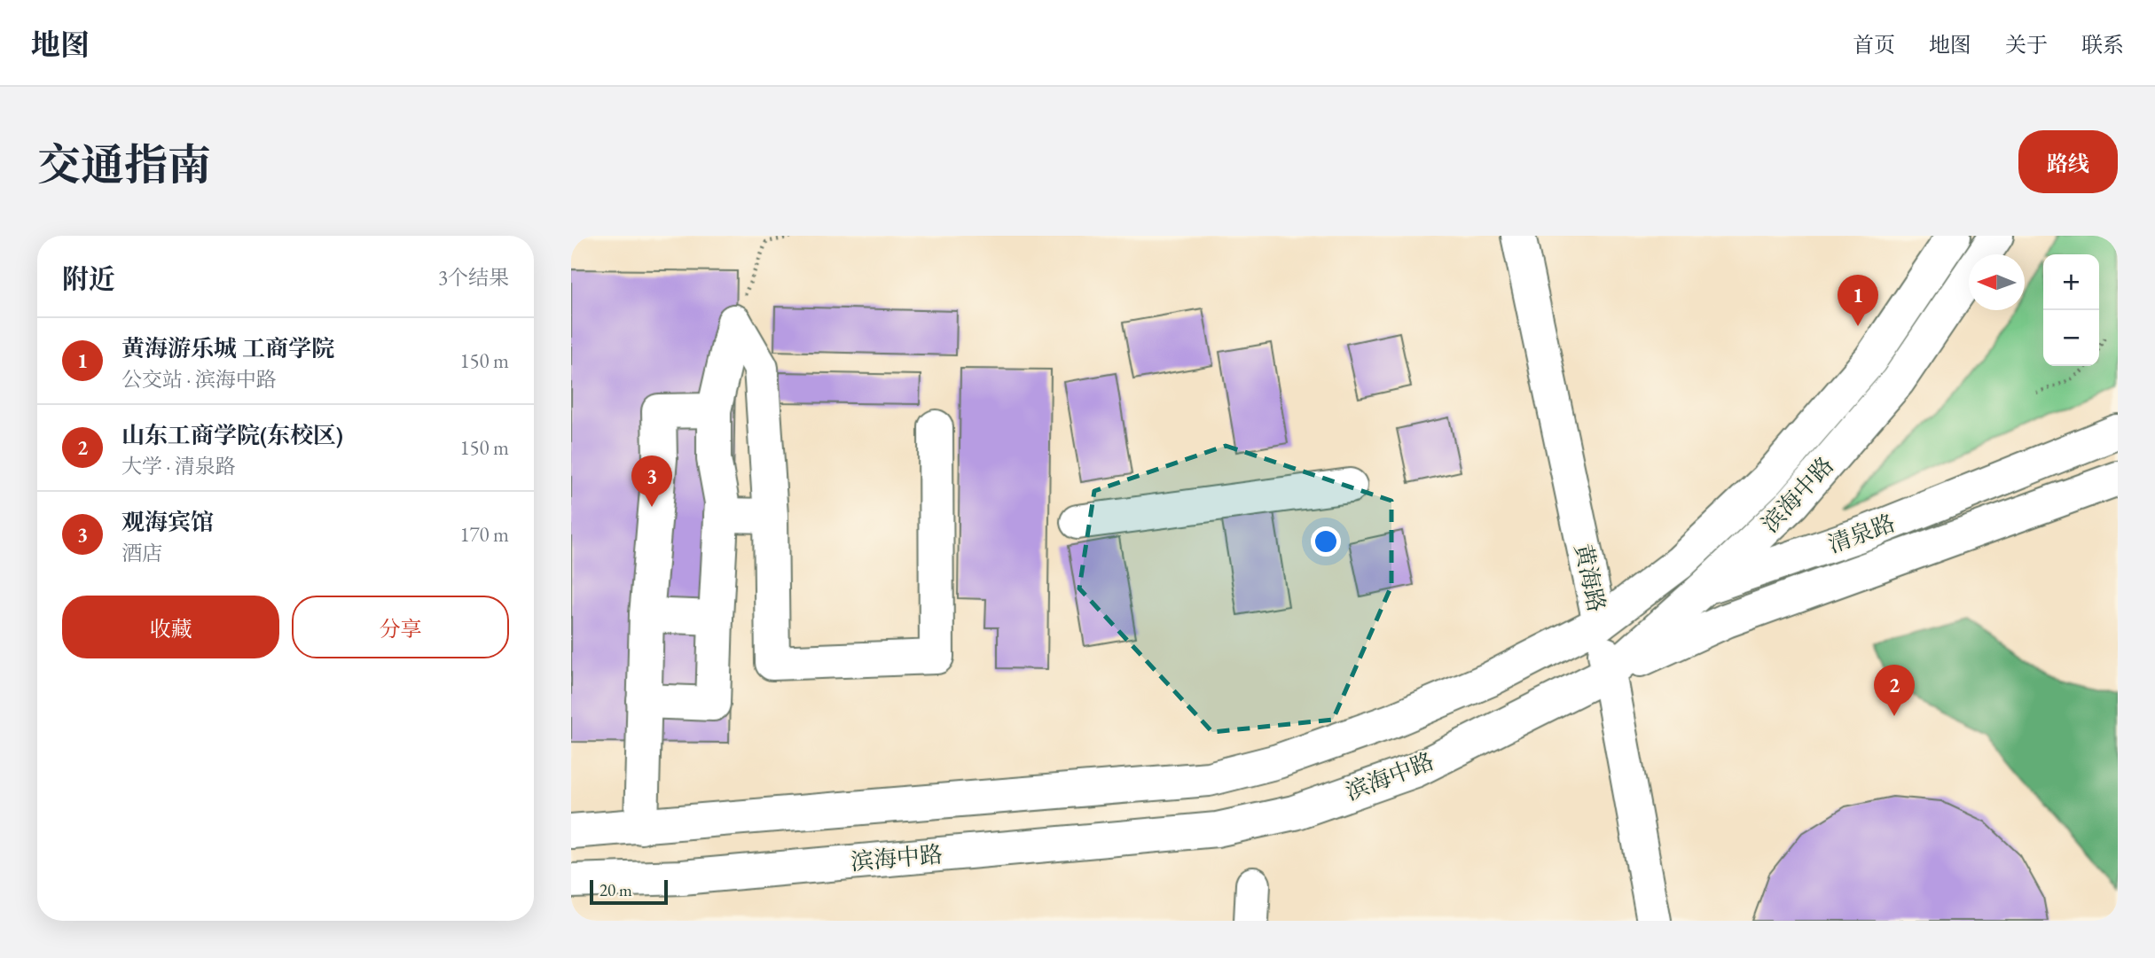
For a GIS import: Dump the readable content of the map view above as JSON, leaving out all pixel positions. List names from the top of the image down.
{
  "streets": {
    "main road": ["滨海中路", "清泉路", "黄海路"]
  },
  "crossings": [
    ["滨海中路", "清泉路"],
    ["滨海中路", "黄海路"],
    ["清泉路", "黄海路"]
  ],
  "scale_bar": "20 m",
  "north": "left",
  "page": {
    "header": "地图",
    "nav": [
      "首页",
      "地图",
      "关于",
      "联系"
    ],
    "title": "交通指南",
    "buttons": [
      "路线",
      ["收藏", "分享"]
    ],
    "heading": ["附近", "3个结果"],
    "map_buttons": ["+", "−"],
    "pins": ["1", "3", "2"],
    "list": [
      {
        "mark": "1",
        "name": "黄海游乐城 工商学院",
        "note": "公交站 · 滨海中路",
        "value": "150 m"
      },
      {
        "mark": "2",
        "name": "山东工商学院(东校区)",
        "note": "大学 · 清泉路",
        "value": "150 m"
      },
      {
        "mark": "3",
        "name": "观海宾馆",
        "note": "酒店",
        "value": "170 m"
      }
    ],
    "scale": "20 m"
  }
}
